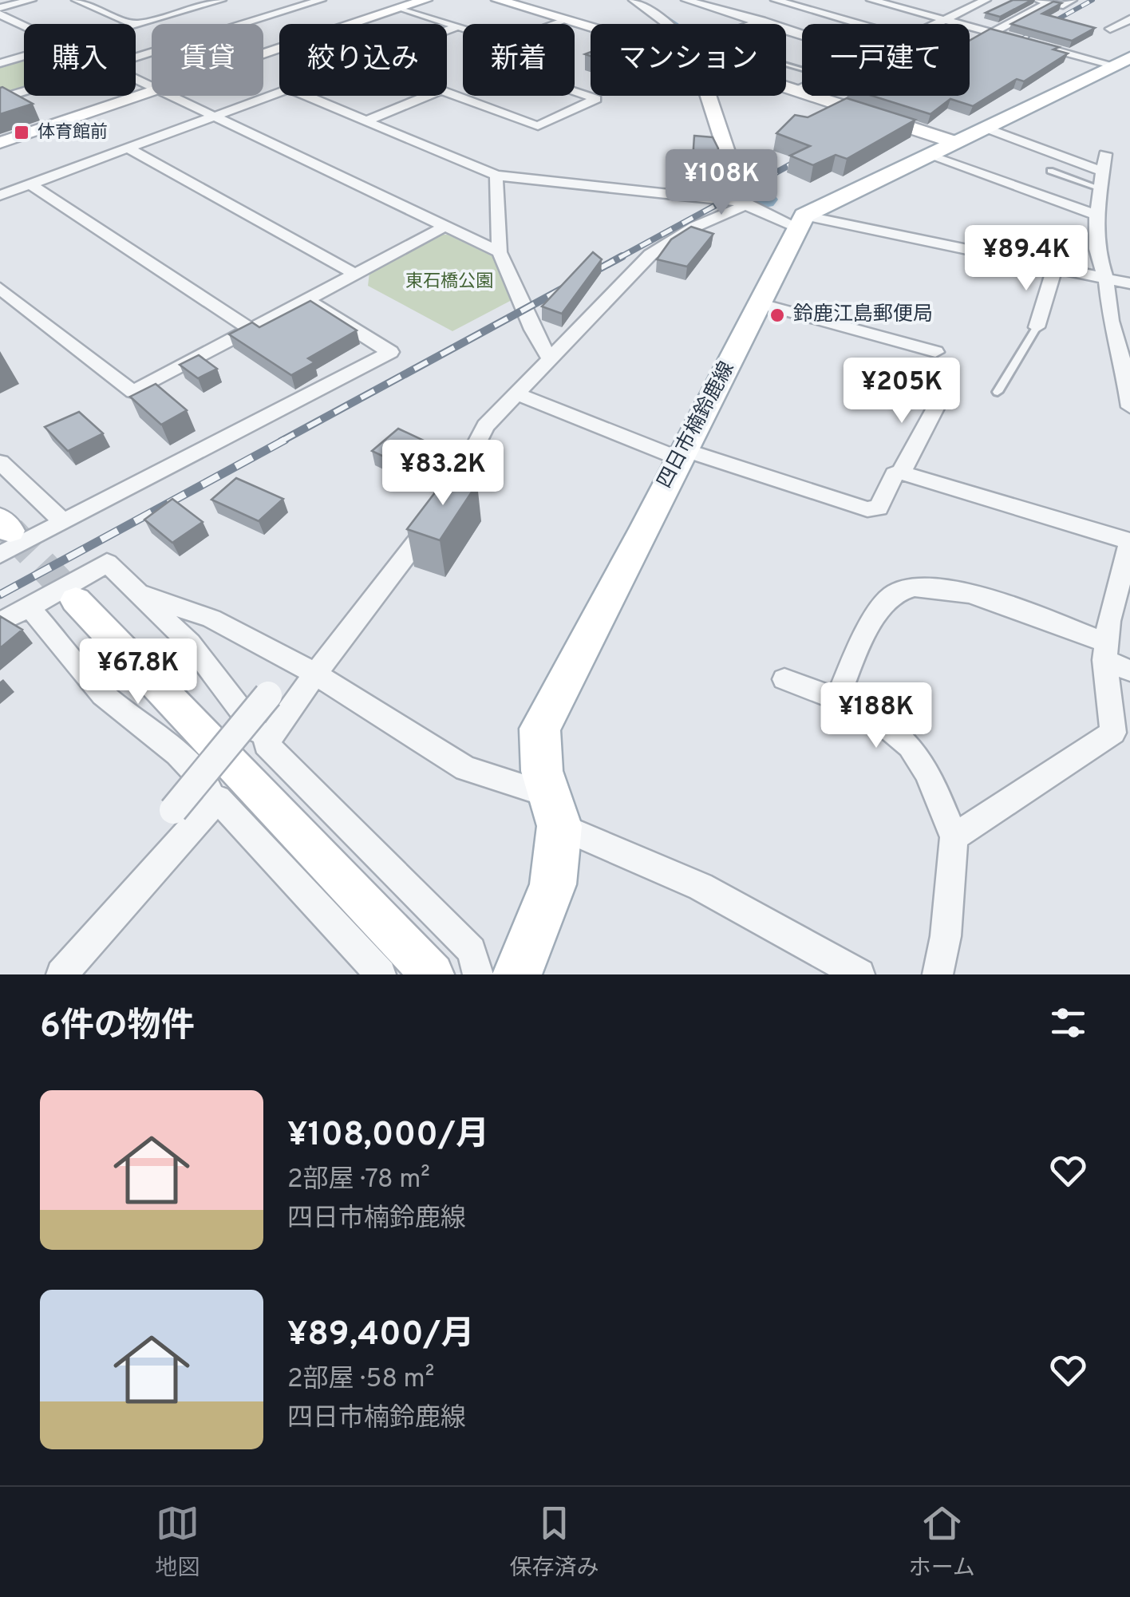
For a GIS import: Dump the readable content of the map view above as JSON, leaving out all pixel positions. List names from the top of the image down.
{
  "streets": {
    "main road": ["四日市楠鈴鹿線"]
  },
  "parks": ["東石橋公園"],
  "places": {
    "transit": ["体育館前"],
    "other": ["鈴鹿江島郵便局"]
  },
  "page": {
    "chip": [
      "購入",
      "賃貸",
      "絞り込み",
      "新着",
      "マンション",
      "一戸建て"
    ],
    "price": [
      "¥108K",
      "¥89.4K",
      "¥205K",
      "¥83.2K",
      "¥67.8K",
      "¥188K"
    ],
    "heading": "6件の物件",
    "list": [
      {
        "name": "¥108,000/月",
        "note": "2部屋 · 78 m² · 四日市楠鈴鹿線"
      },
      {
        "name": "¥89,400/月",
        "note": "2部屋 · 58 m² · 四日市楠鈴鹿線"
      }
    ],
    "tabs": ["地図", "保存済み", "ホーム"]
  }
}
